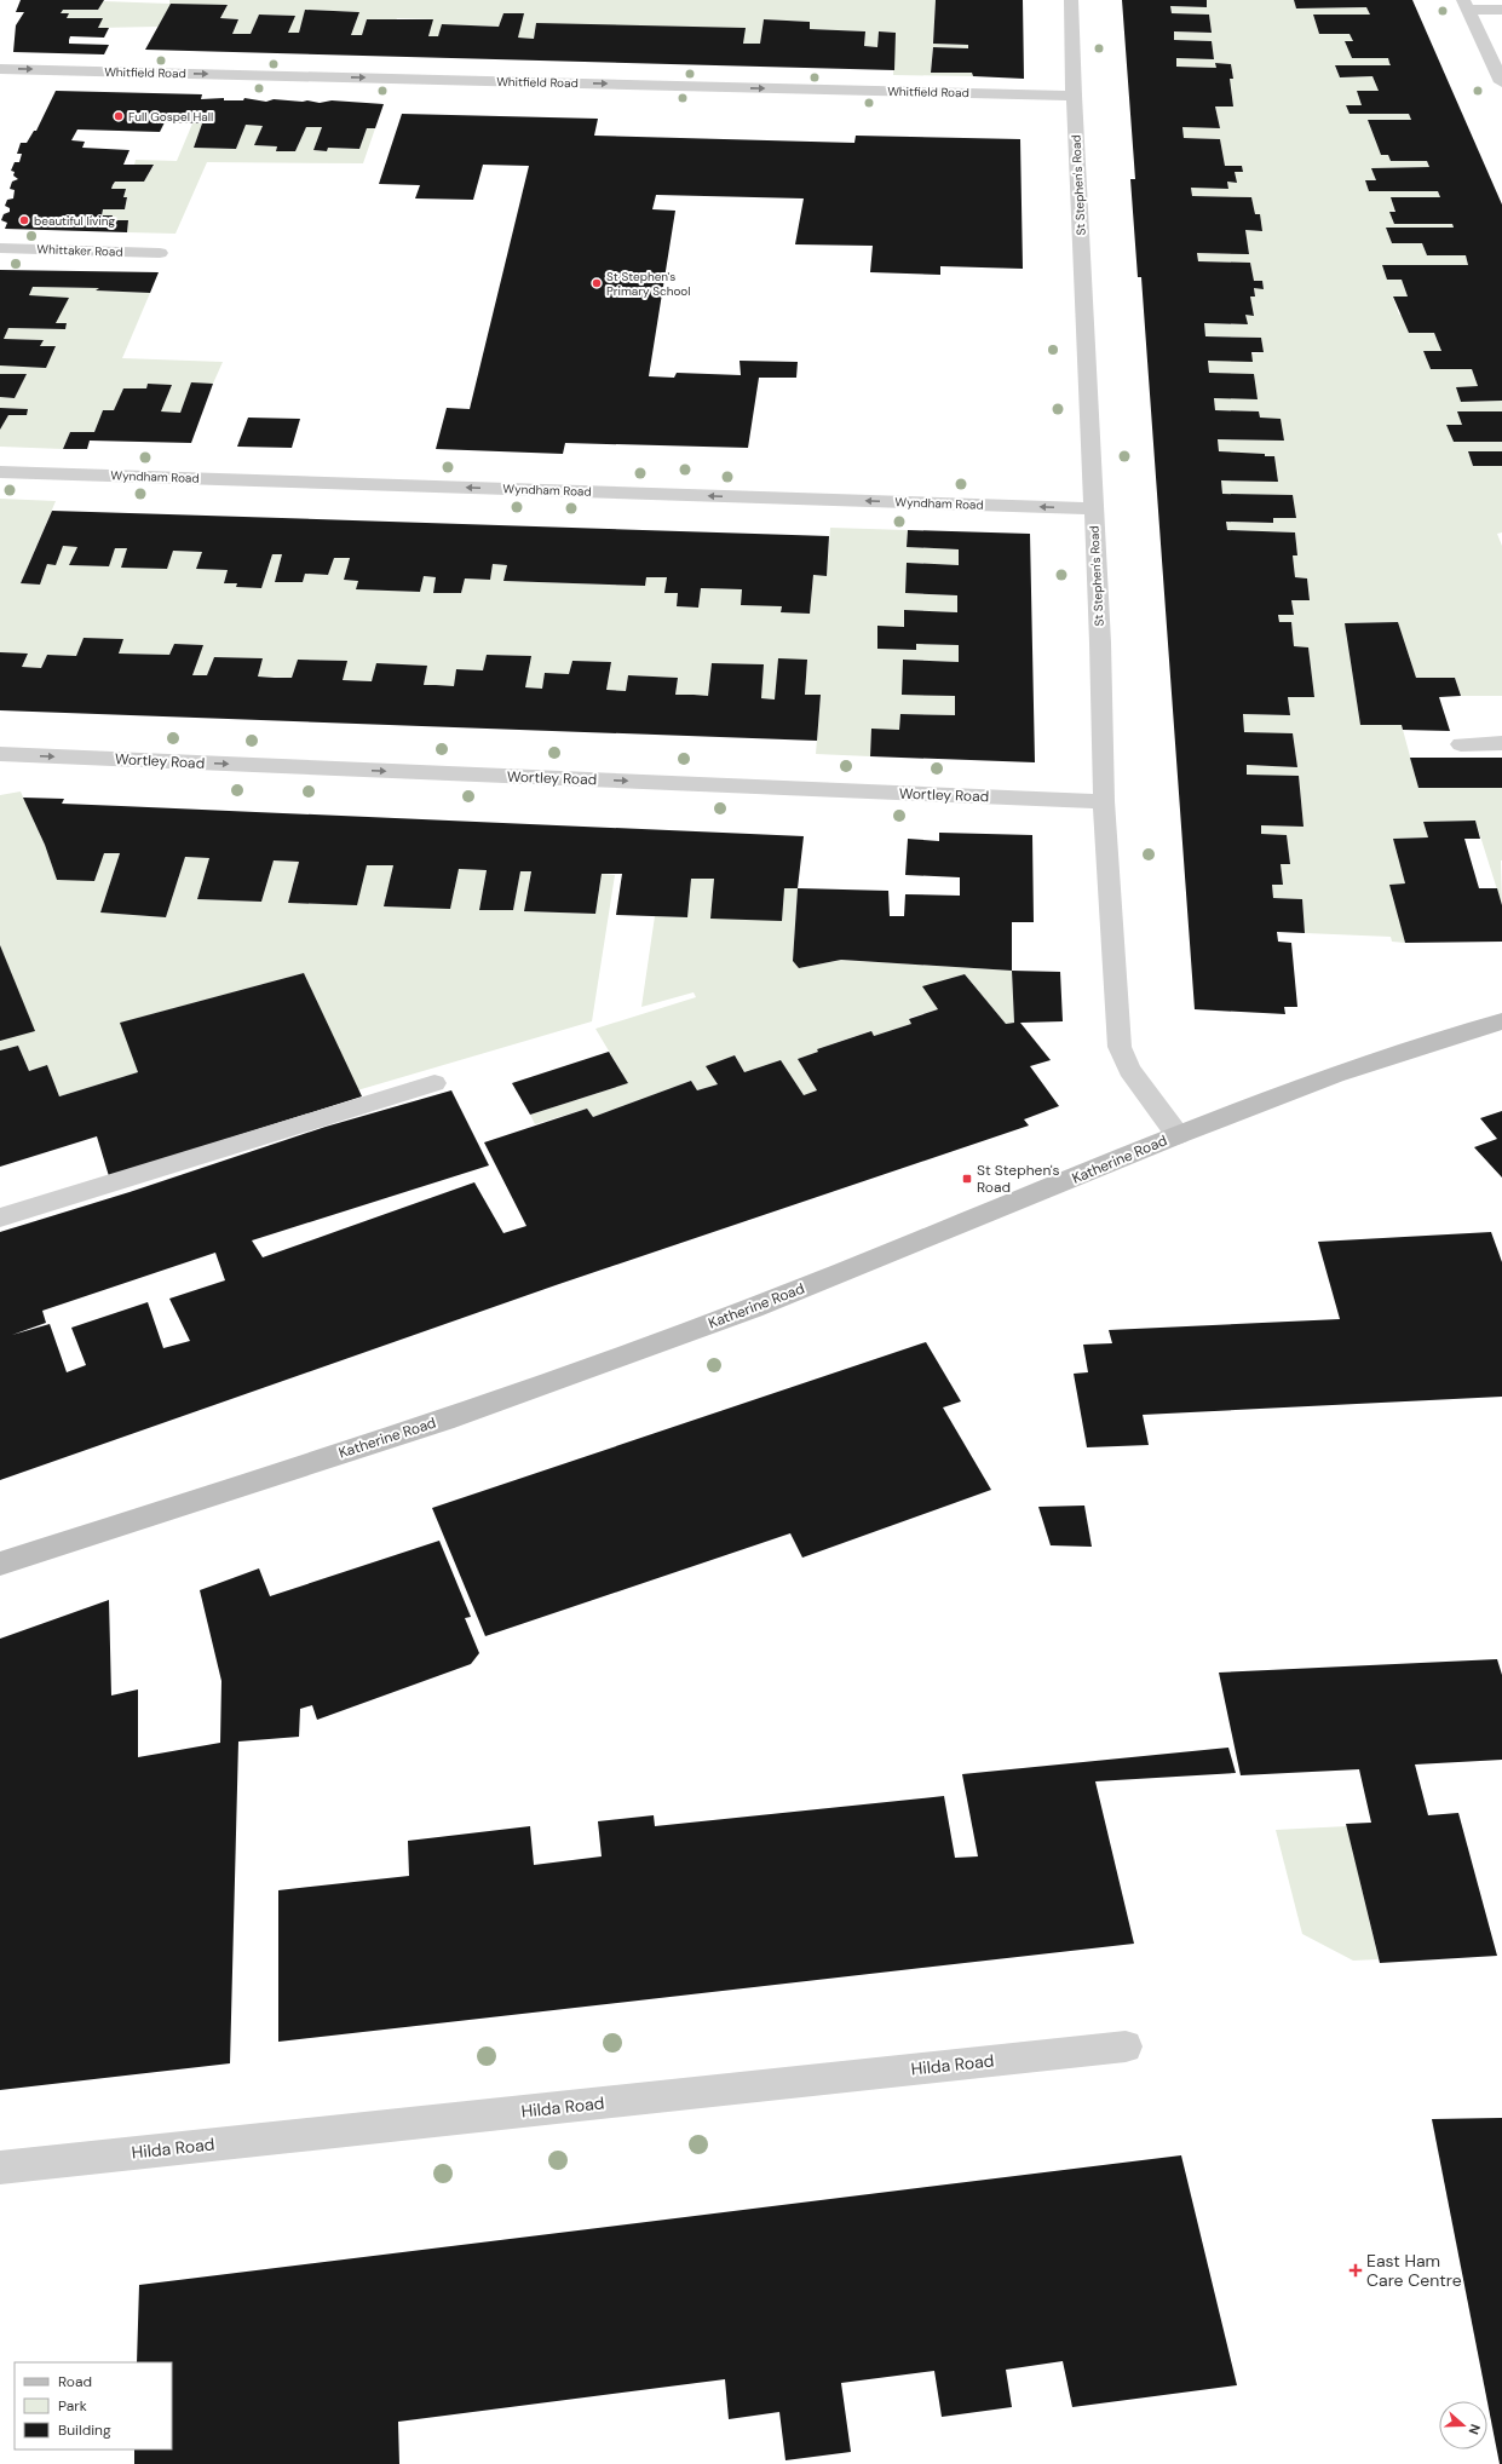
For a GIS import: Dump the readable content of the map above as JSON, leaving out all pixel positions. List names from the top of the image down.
{
  "streets": {
    "main road": ["Katherine Road"],
    "street": [
      "Whitfield Road",
      "St Stephen's Road",
      "Whittaker Road",
      "Wyndham Road",
      "Wortley Road",
      "Hilda Road"
    ]
  },
  "crossings": [
    ["Whitfield Road", "St Stephen's Road"],
    ["St Stephen's Road", "Wyndham Road"],
    ["St Stephen's Road", "Wortley Road"],
    ["St Stephen's Road", "Katherine Road"]
  ],
  "one_way": ["Whitfield Road", "Wyndham Road", "Wortley Road"],
  "places": {
    "other": ["Full Gospel Hall", "beautiful living", "St Stephen's Primary School"],
    "transit": ["St Stephen's Road"],
    "health": ["East Ham Care Centre"]
  },
  "legend": ["Road", "Park", "Building"],
  "north": "right"
}
